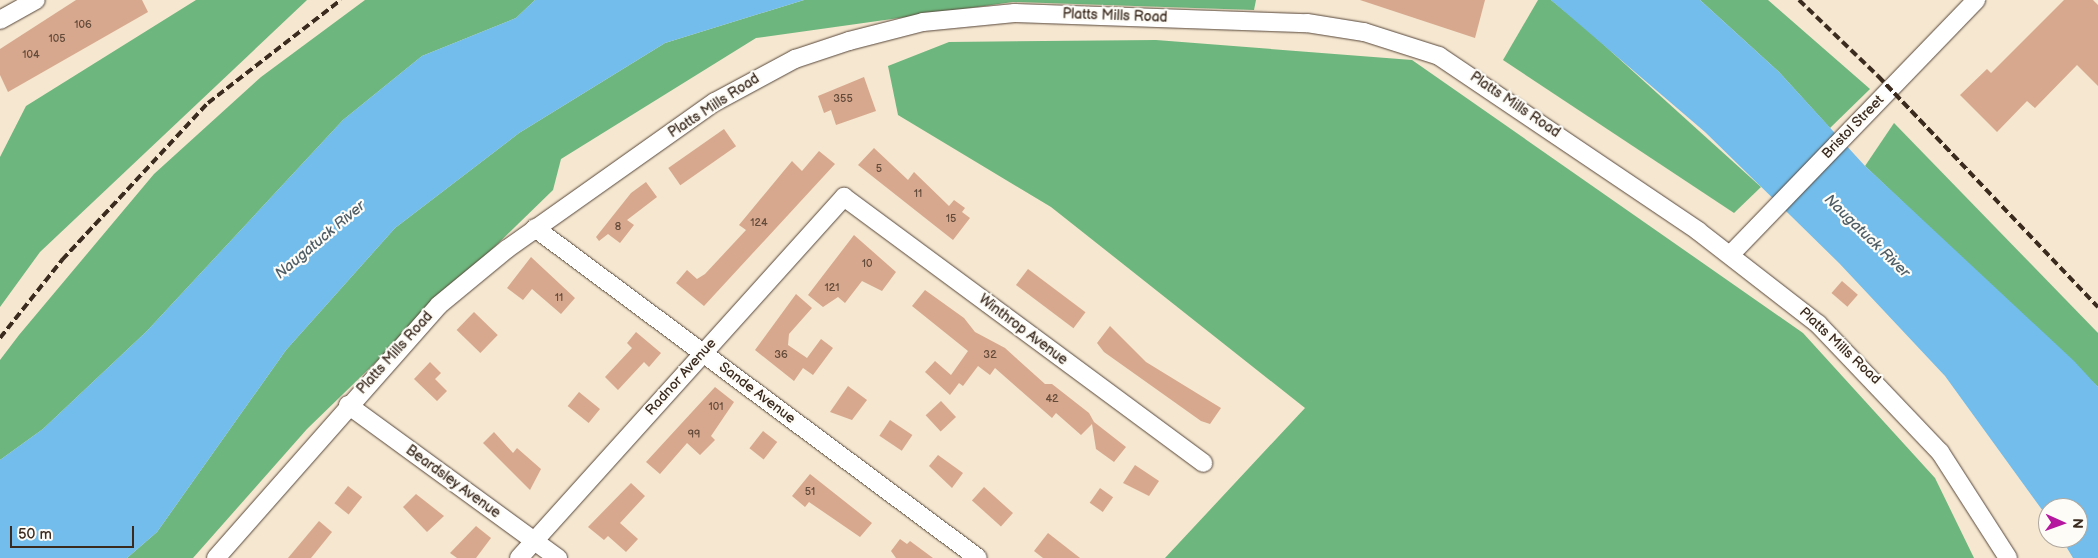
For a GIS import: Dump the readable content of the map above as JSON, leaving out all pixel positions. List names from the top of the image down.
{
  "streets": {
    "street": [
      "Platts Mills Road",
      "Bristol Street",
      "Winthrop Avenue",
      "Radnor Avenue",
      "Sande Avenue",
      "Beardsley Avenue"
    ]
  },
  "crossings": [
    ["Platts Mills Road", "Bristol Street"],
    ["Platts Mills Road", "Sande Avenue"],
    ["Platts Mills Road", "Beardsley Avenue"],
    ["Winthrop Avenue", "Radnor Avenue"],
    ["Radnor Avenue", "Sande Avenue"],
    ["Radnor Avenue", "Beardsley Avenue"]
  ],
  "water": ["Naugatuck River"],
  "house_numbers": [
    "106",
    "105",
    "104",
    "355",
    "5",
    "11",
    "15",
    "124",
    "8",
    "10",
    "121",
    "11",
    "36",
    "32",
    "42",
    "101",
    "99",
    "51"
  ],
  "scale_bar": "50 m",
  "north": "right"
}
